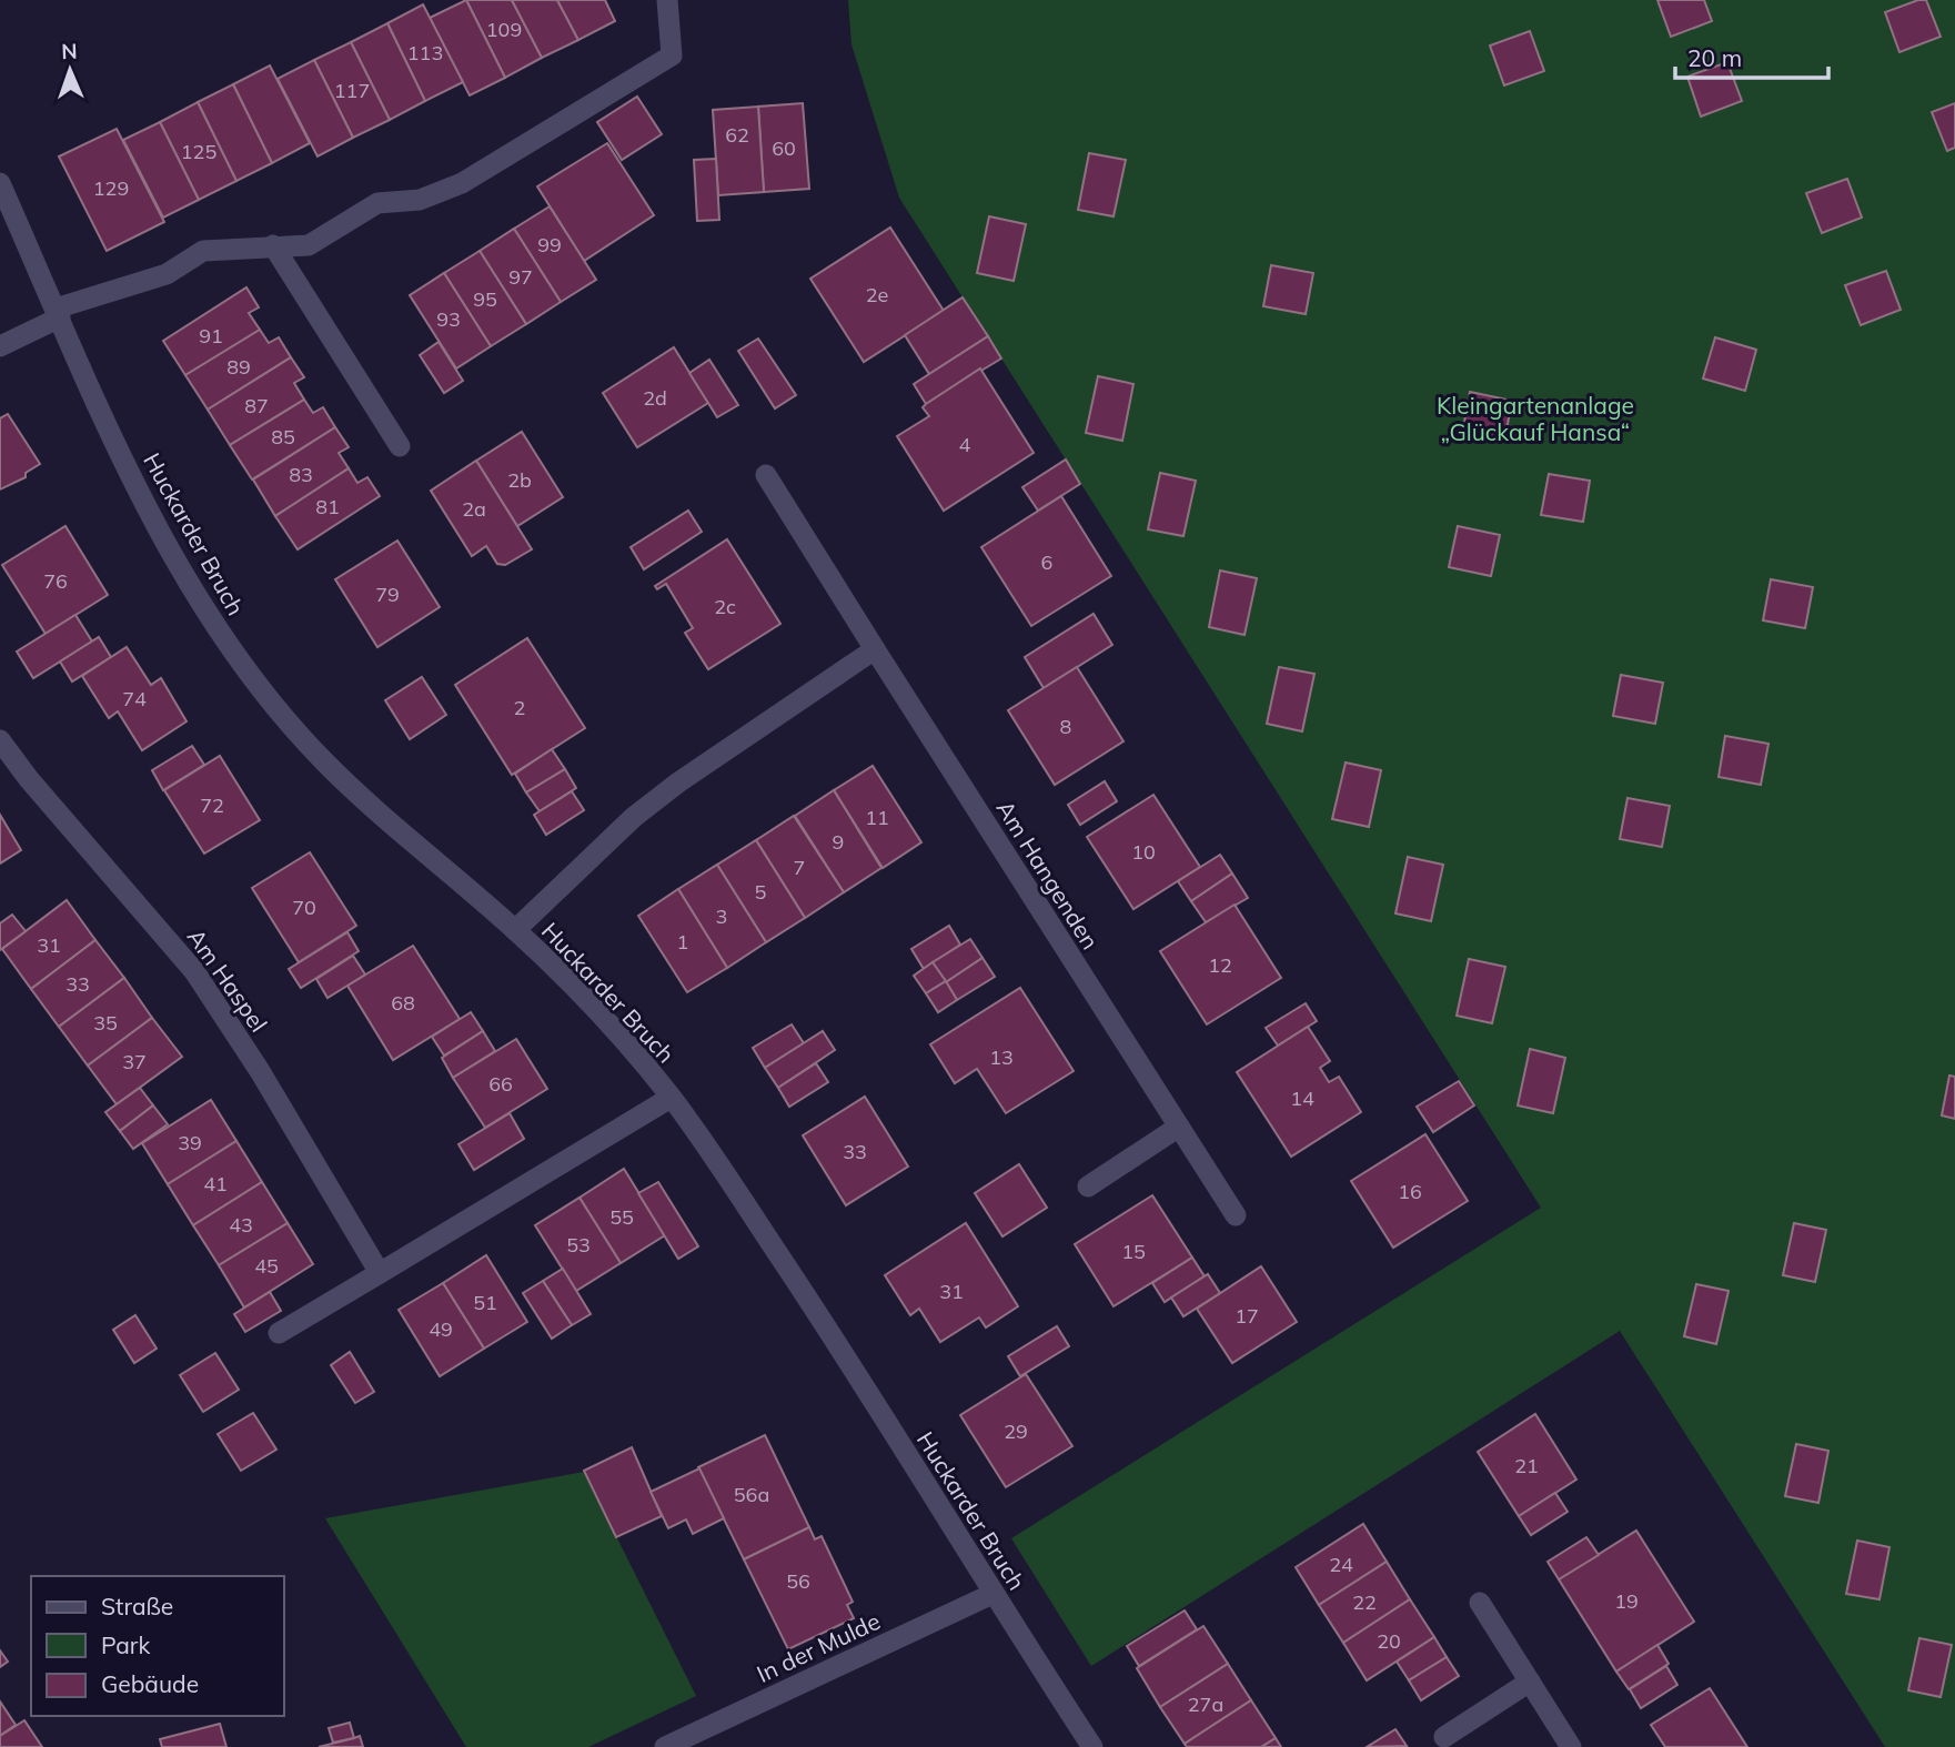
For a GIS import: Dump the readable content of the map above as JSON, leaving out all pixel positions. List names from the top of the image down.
{
  "streets": {
    "street": [
      "Huckarder Bruch",
      "Am Hangenden",
      "Am Haspel",
      "In der Mulde"
    ]
  },
  "crossings": [
    ["Huckarder Bruch", "In der Mulde"]
  ],
  "parks": ["Kleingartenanlage „Glückauf Hansa“"],
  "house_numbers": [
    "109",
    "113",
    "117",
    "62",
    "60",
    "125",
    "129",
    "99",
    "97",
    "2e",
    "95",
    "93",
    "91",
    "89",
    "2d",
    "87",
    "85",
    "4",
    "83",
    "2b",
    "81",
    "2a",
    "6",
    "76",
    "79",
    "2c",
    "74",
    "2",
    "8",
    "72",
    "11",
    "9",
    "10",
    "7",
    "5",
    "70",
    "3",
    "1",
    "31",
    "12",
    "33",
    "68",
    "35",
    "13",
    "37",
    "66",
    "14",
    "39",
    "33",
    "41",
    "16",
    "55",
    "43",
    "53",
    "15",
    "45",
    "31",
    "51",
    "17",
    "49",
    "29",
    "21",
    "56a",
    "24",
    "56",
    "19",
    "22",
    "20",
    "27a"
  ],
  "legend": ["Straße", "Park", "Gebäude"],
  "scale_bar": "20 m",
  "north": "top"
}
